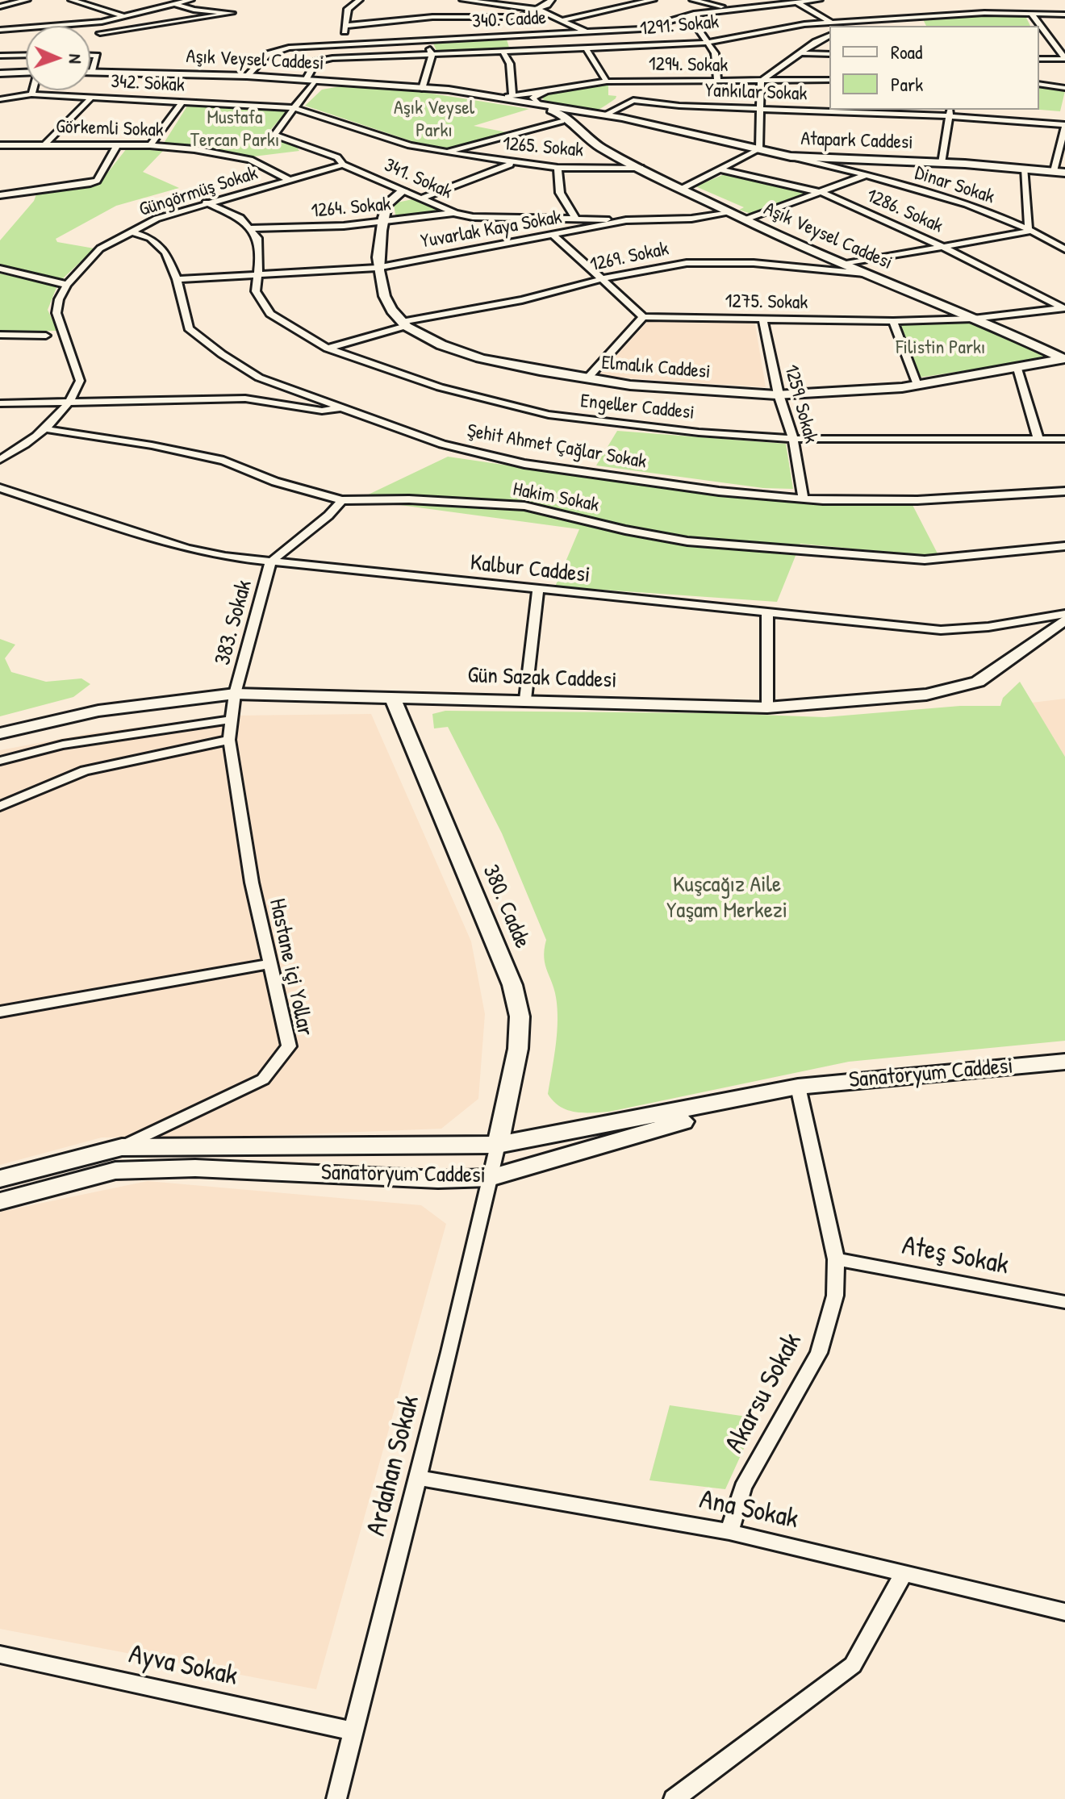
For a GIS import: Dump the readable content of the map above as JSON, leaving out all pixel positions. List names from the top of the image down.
{
  "streets": {
    "main road": ["Sanatoryum Caddesi"],
    "street": [
      "340. Cadde",
      "1291. Sokak",
      "Aşık Veysel Caddesi",
      "1294. Sokak",
      "342. Sokak",
      "Yankılar Sokak",
      "Görkemli Sokak",
      "Atapark Caddesi",
      "1265. Sokak",
      "341. Sokak",
      "Dinar Sokak",
      "Güngörmüş Sokak",
      "1264. Sokak",
      "1286. Sokak",
      "Yuvarlak Kaya Sokak",
      "1269. Sokak",
      "1275. Sokak",
      "Elmalık Caddesi",
      "1259. Sokak",
      "Engeller Caddesi",
      "Şehit Ahmet Çağlar Sokak",
      "Hakim Sokak",
      "Kalbur Caddesi",
      "383. Sokak",
      "Gün Sazak Caddesi",
      "380. Cadde",
      "Hastane içi Yollar",
      "Ateş Sokak",
      "Akarsu Sokak",
      "Ardahan Sokak",
      "Ana Sokak",
      "Ayva Sokak"
    ]
  },
  "crossings": [
    ["340. Cadde", "Aşık Veysel Caddesi"],
    ["1291. Sokak", "Aşık Veysel Caddesi"],
    ["1291. Sokak", "341. Sokak"],
    ["Aşık Veysel Caddesi", "1294. Sokak"],
    ["Aşık Veysel Caddesi", "Atapark Caddesi"],
    ["Aşık Veysel Caddesi", "1265. Sokak"],
    ["Aşık Veysel Caddesi", "341. Sokak"],
    ["Aşık Veysel Caddesi", "Yuvarlak Kaya Sokak"],
    ["Aşık Veysel Caddesi", "1269. Sokak"],
    ["Aşık Veysel Caddesi", "1275. Sokak"],
    ["Aşık Veysel Caddesi", "Elmalık Caddesi"],
    ["342. Sokak", "1265. Sokak"],
    ["342. Sokak", "341. Sokak"],
    ["Yankılar Sokak", "Atapark Caddesi"],
    ["Görkemli Sokak", "Güngörmüş Sokak"],
    ["Atapark Caddesi", "Dinar Sokak"],
    ["1265. Sokak", "341. Sokak"],
    ["341. Sokak", "Güngörmüş Sokak"],
    ["341. Sokak", "1264. Sokak"],
    ["341. Sokak", "Yuvarlak Kaya Sokak"],
    ["341. Sokak", "Elmalık Caddesi"],
    ["Güngörmüş Sokak", "Şehit Ahmet Çağlar Sokak"],
    ["1264. Sokak", "Elmalık Caddesi"],
    ["1264. Sokak", "Engeller Caddesi"],
    ["1286. Sokak", "1275. Sokak"],
    ["Yuvarlak Kaya Sokak", "Elmalık Caddesi"],
    ["Yuvarlak Kaya Sokak", "Engeller Caddesi"],
    ["Yuvarlak Kaya Sokak", "Şehit Ahmet Çağlar Sokak"],
    ["1269. Sokak", "Elmalık Caddesi"],
    ["1269. Sokak", "Engeller Caddesi"],
    ["1275. Sokak", "1259. Sokak"],
    ["Elmalık Caddesi", "1259. Sokak"],
    ["1259. Sokak", "Engeller Caddesi"],
    ["1259. Sokak", "Şehit Ahmet Çağlar Sokak"],
    ["Kalbur Caddesi", "383. Sokak"],
    ["383. Sokak", "Gün Sazak Caddesi"],
    ["383. Sokak", "Hastane içi Yollar"],
    ["Gün Sazak Caddesi", "380. Cadde"],
    ["Gün Sazak Caddesi", "Hastane içi Yollar"],
    ["380. Cadde", "Sanatoryum Caddesi"],
    ["380. Cadde", "Ardahan Sokak"],
    ["Hastane içi Yollar", "Sanatoryum Caddesi"],
    ["Sanatoryum Caddesi", "Akarsu Sokak"],
    ["Sanatoryum Caddesi", "Ardahan Sokak"],
    ["Ateş Sokak", "Akarsu Sokak"],
    ["Akarsu Sokak", "Ana Sokak"],
    ["Ardahan Sokak", "Ana Sokak"],
    ["Ardahan Sokak", "Ayva Sokak"]
  ],
  "parks": [
    "Aşık Veysel Parkı",
    "Mustafa Tercan Parkı",
    "Filistin Parkı",
    "Kuşcağız Aile Yaşam Merkezi"
  ],
  "legend": ["Road", "Park"],
  "north": "right"
}
